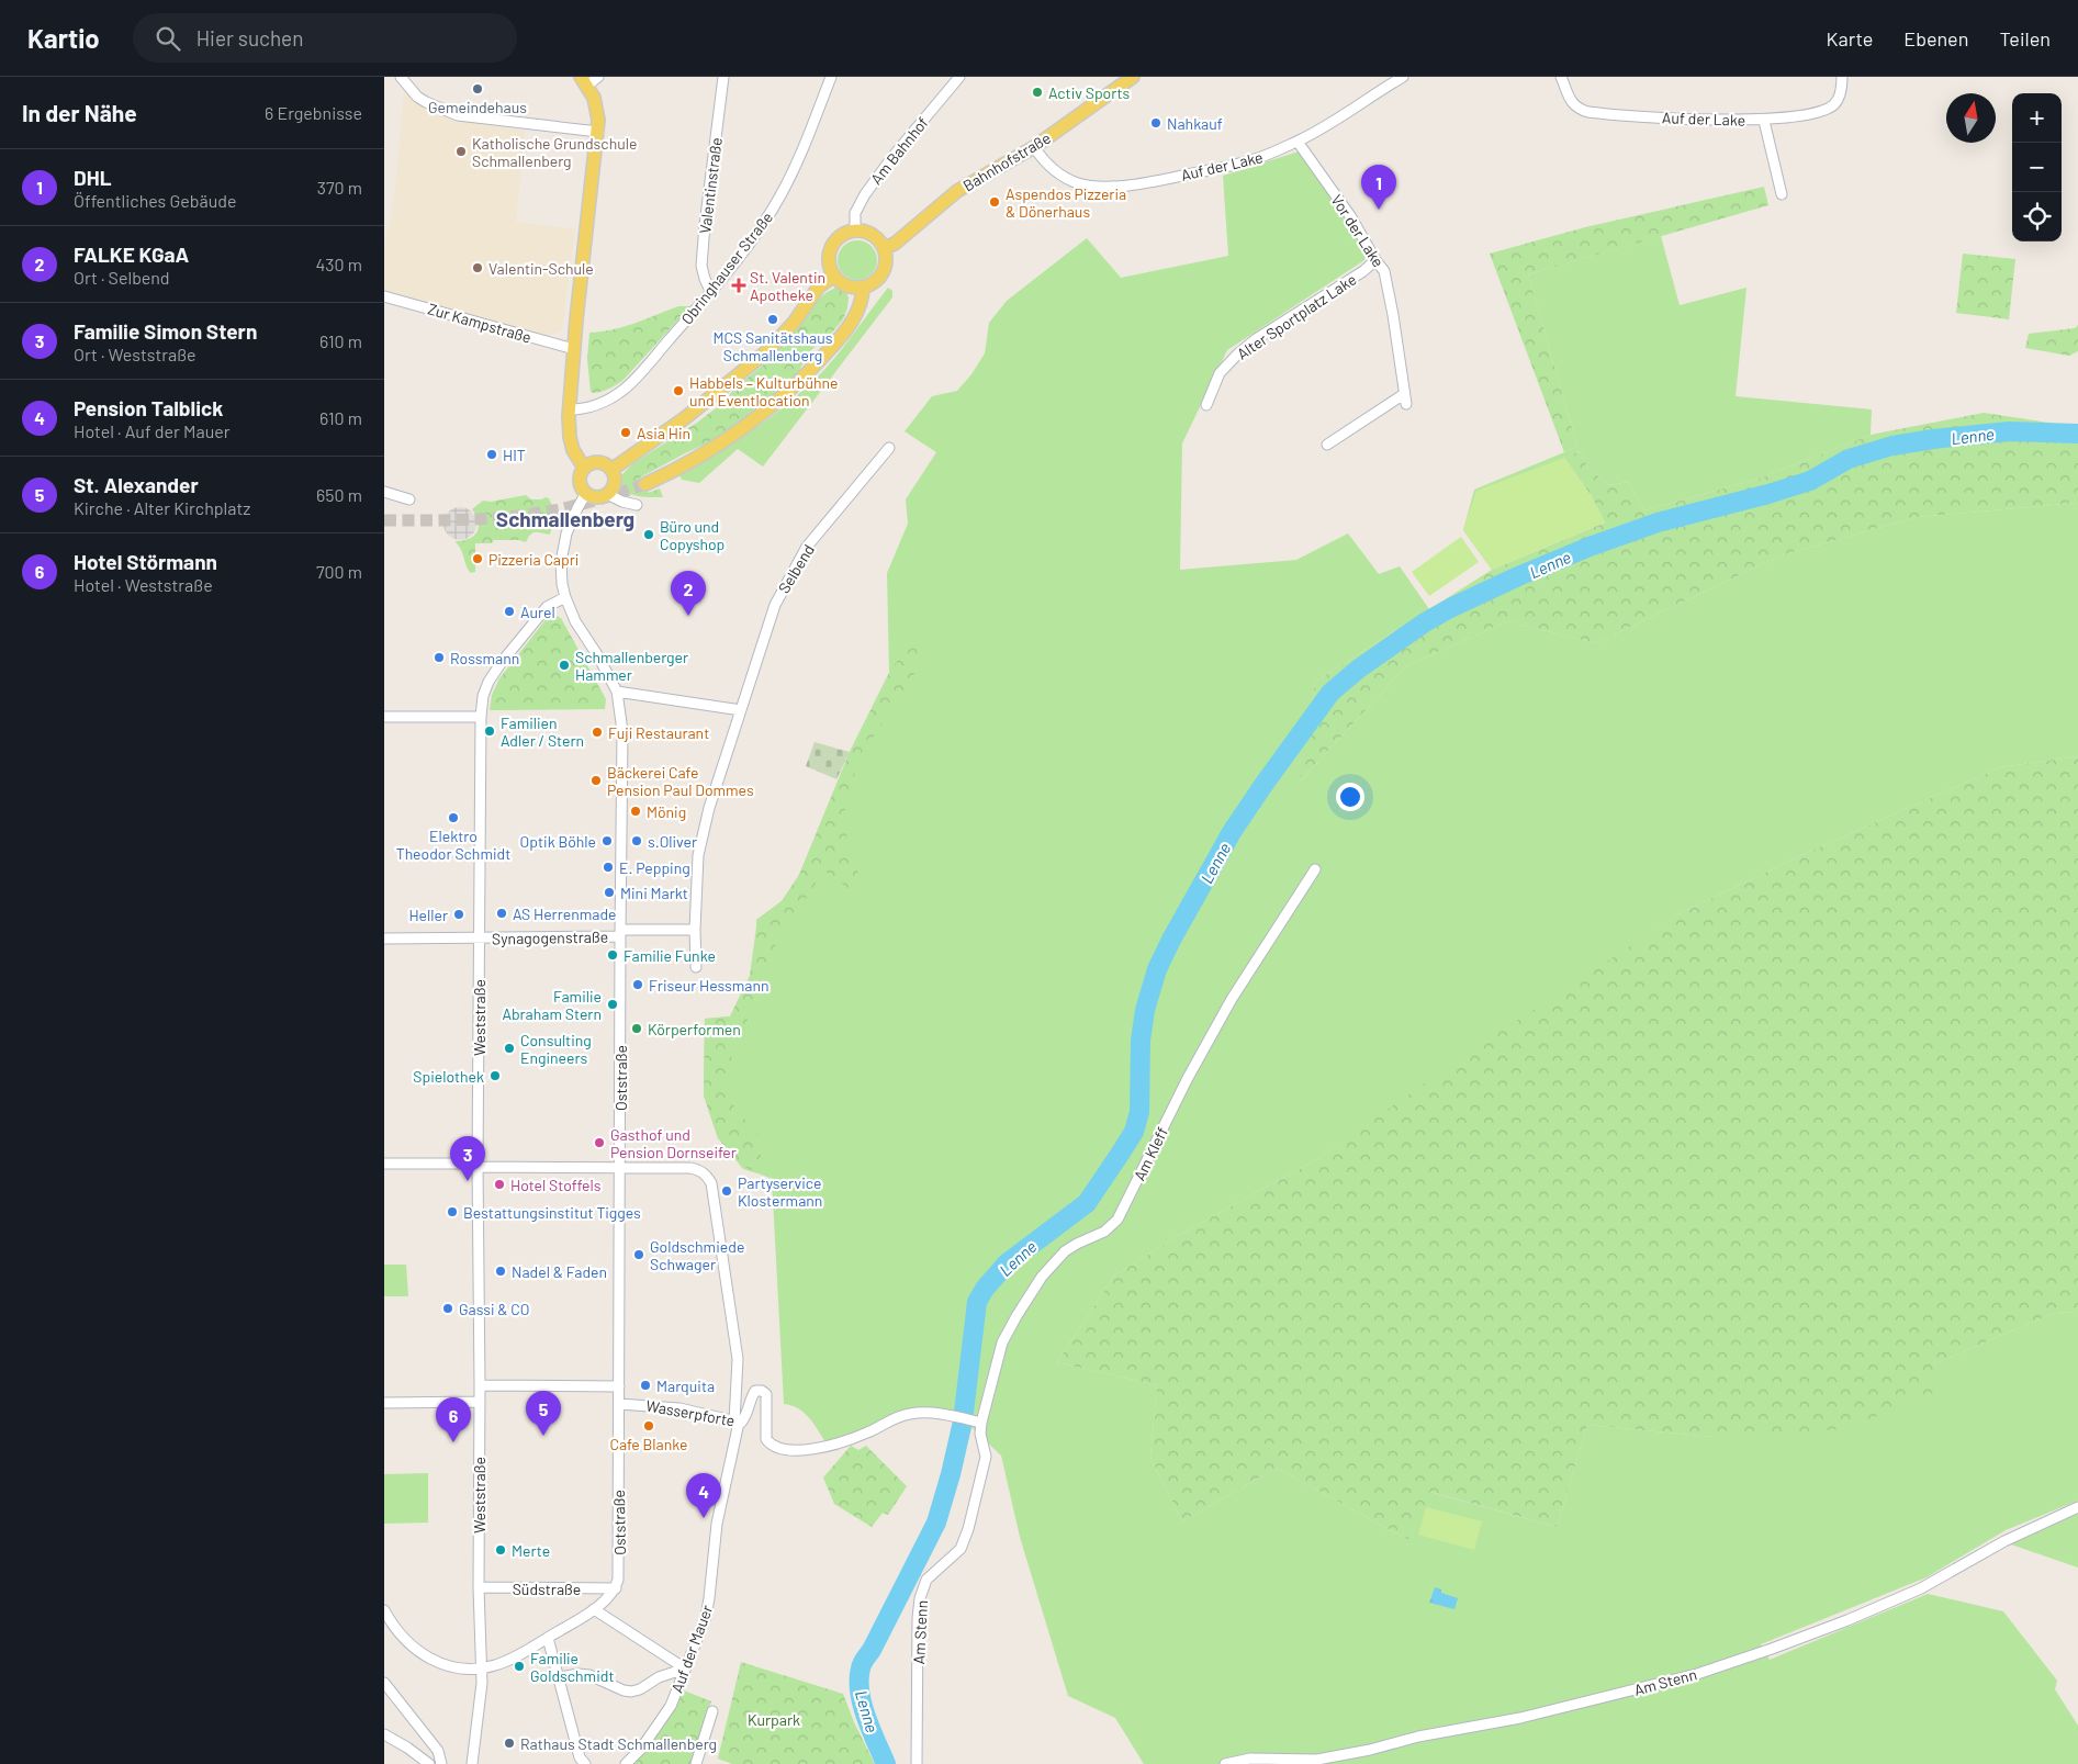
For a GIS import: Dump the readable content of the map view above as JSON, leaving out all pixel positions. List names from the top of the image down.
{
  "streets": {
    "main road": ["Bahnhofstraße"],
    "street": [
      "Auf der Lake",
      "Am Bahnhof",
      "Valentinstraße",
      "Vor der Lake",
      "Obringhauser Straße",
      "Alter Sportplatz Lake",
      "Zur Kampstraße",
      "Selbend",
      "Synagogenstraße",
      "Weststraße",
      "Oststraße",
      "Am Kleff",
      "Wasserpforte",
      "Südstraße",
      "Am Stenn",
      "Auf der Mauer"
    ]
  },
  "crossings": [
    ["Auf der Lake", "Bahnhofstraße"],
    ["Auf der Lake", "Vor der Lake"],
    ["Am Bahnhof", "Bahnhofstraße"],
    ["Valentinstraße", "Obringhauser Straße"],
    ["Vor der Lake", "Alter Sportplatz Lake"],
    ["Synagogenstraße", "Weststraße"],
    ["Synagogenstraße", "Oststraße"],
    ["Weststraße", "Oststraße"],
    ["Weststraße", "Südstraße"],
    ["Weststraße", "Auf der Mauer"],
    ["Oststraße", "Wasserpforte"],
    ["Oststraße", "Südstraße"],
    ["Oststraße", "Auf der Mauer"],
    ["Am Kleff", "Wasserpforte"],
    ["Am Kleff", "Am Stenn"],
    ["Wasserpforte", "Am Stenn"],
    ["Wasserpforte", "Auf der Mauer"]
  ],
  "districts": ["Schmallenberg"],
  "water": ["Lenne"],
  "parks": ["Kurpark"],
  "places": {
    "other": [
      "Gemeindehaus",
      "Activ Sports",
      "Nahkauf",
      "Katholische Grundschule Schmallenberg",
      "Aspendos Pizzeria & Dönerhaus",
      "Valentin-Schule",
      "MCS Sanitätshaus Schmallenberg",
      "Habbels – Kulturbühne und Eventlocation",
      "Asia Hin",
      "HIT",
      "Büro und Copyshop",
      "Pizzeria Capri",
      "Aurel",
      "Rossmann",
      "Schmallenberger Hammer",
      "Familien Adler / Stern",
      "Fuji Restaurant",
      "Bäckerei Cafe Pension Paul Dommes",
      "Mönig",
      "Elektro Theodor Schmidt",
      "Optik Böhle",
      "s.Oliver",
      "E. Pepping",
      "Mini Markt",
      "AS Herrenmade",
      "Heller",
      "Familie Funke",
      "Friseur Hessmann",
      "Familie Abraham Stern",
      "Körperformen",
      "Consulting Engineers",
      "Spielothek",
      "Gasthof und Pension Dornseifer",
      "Hotel Stoffels",
      "Partyservice Klostermann",
      "Bestattungsinstitut Tigges",
      "Goldschmiede Schwager",
      "Nadel & Faden",
      "Gassi & CO",
      "Marquita",
      "Cafe Blanke",
      "Merte",
      "Familie Goldschmidt",
      "Rathaus Stadt Schmallenberg"
    ],
    "health": ["St. Valentin Apotheke"]
  },
  "north": "top",
  "page": {
    "header": "Kartio",
    "search": "Hier suchen",
    "nav": ["Karte", "Ebenen", "Teilen"],
    "heading": ["In der Nähe", "6 Ergebnisse"],
    "map_buttons": ["+", "−"],
    "list": [
      {
        "mark": "1",
        "name": "DHL",
        "note": "Öffentliches Gebäude",
        "value": "370 m"
      },
      {
        "mark": "2",
        "name": "FALKE KGaA",
        "note": "Ort · Selbend",
        "value": "430 m"
      },
      {
        "mark": "3",
        "name": "Familie Simon Stern",
        "note": "Ort · Weststraße",
        "value": "610 m"
      },
      {
        "mark": "4",
        "name": "Pension Talblick",
        "note": "Hotel · Auf der Mauer",
        "value": "610 m"
      },
      {
        "mark": "5",
        "name": "St. Alexander",
        "note": "Kirche · Alter Kirchplatz",
        "value": "650 m"
      },
      {
        "mark": "6",
        "name": "Hotel Störmann",
        "note": "Hotel · Weststraße",
        "value": "700 m"
      }
    ],
    "pins": [
      "1",
      "2",
      "3",
      "5",
      "6",
      "4"
    ]
  }
}
